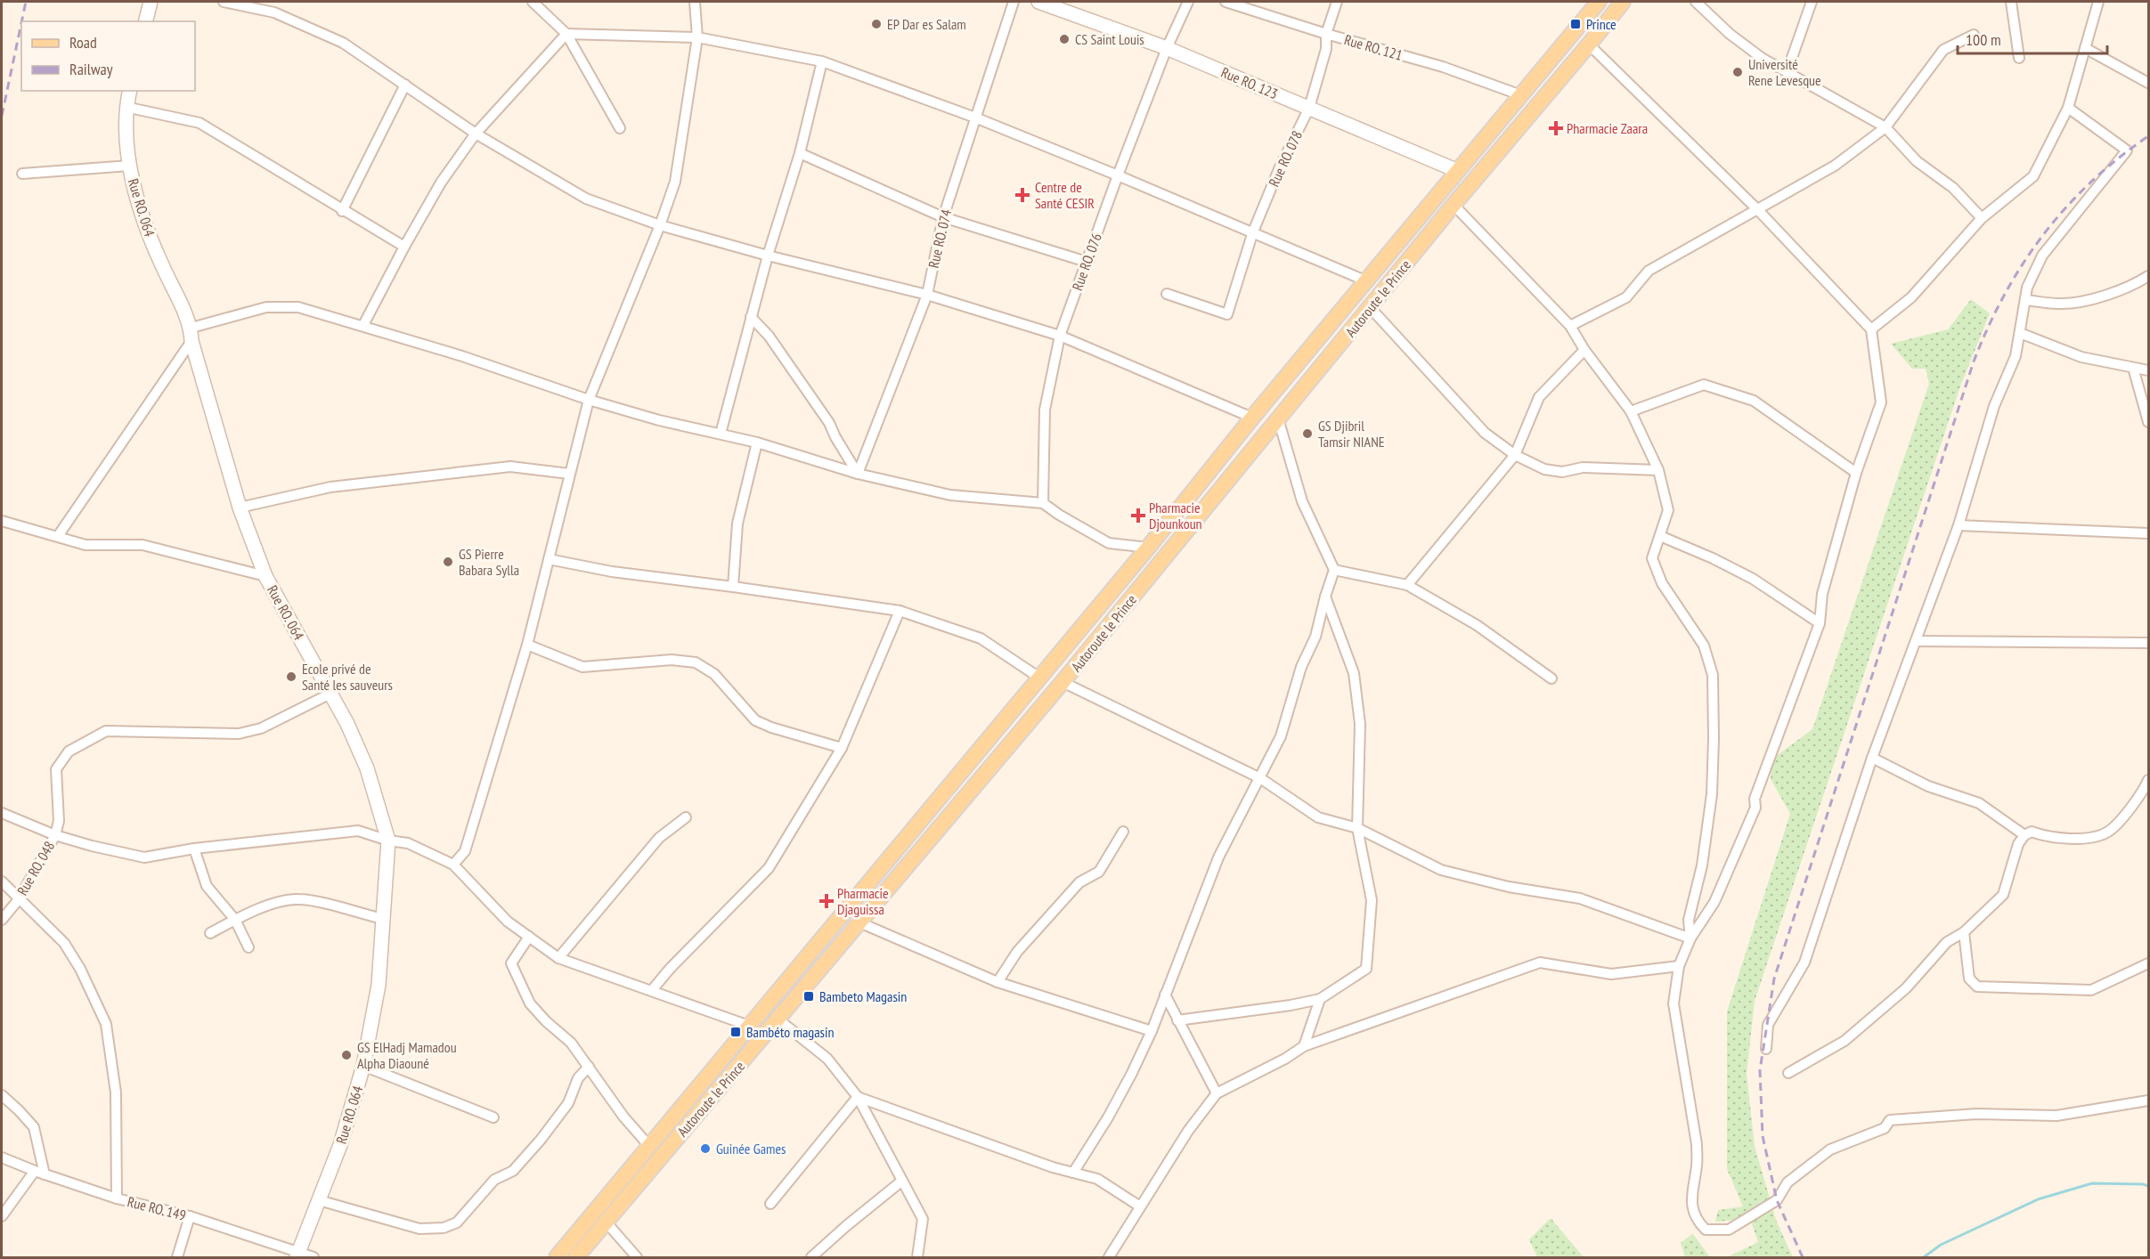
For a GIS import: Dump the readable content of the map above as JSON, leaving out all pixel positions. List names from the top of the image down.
{
  "streets": {
    "main road": ["Autoroute le Prince"],
    "street": [
      "Rue RO. 121",
      "Rue RO. 123",
      "Rue RO. 078",
      "Rue RO. 064",
      "Rue RO. 074",
      "Rue RO. 076",
      "Rue RO. 048",
      "Rue RO. 149"
    ]
  },
  "crossings": [
    ["Rue RO. 121", "Rue RO. 078"],
    ["Rue RO. 121", "Autoroute le Prince"],
    ["Rue RO. 123", "Rue RO. 078"],
    ["Rue RO. 123", "Rue RO. 076"],
    ["Rue RO. 123", "Autoroute le Prince"],
    ["Rue RO. 064", "Rue RO. 048"],
    ["Rue RO. 064", "Rue RO. 149"]
  ],
  "places": {
    "other": [
      "EP Dar es Salam",
      "CS Saint Louis",
      "Université Rene Levesque",
      "GS Djibril Tamsir NIANE",
      "GS Pierre Babara Sylla",
      "Ecole privé de Santé les sauveurs",
      "GS ElHadj Mamadou Alpha Diaouné",
      "Guinée Games"
    ],
    "transit": ["Prince", "Bambeto Magasin", "Bambéto magasin"],
    "health": [
      "Pharmacie Zaara",
      "Centre de Santé CESIR",
      "Pharmacie Djounkoun",
      "Pharmacie Djaguissa"
    ]
  },
  "legend": ["Road", "Railway"],
  "scale_bar": "100 m"
}
